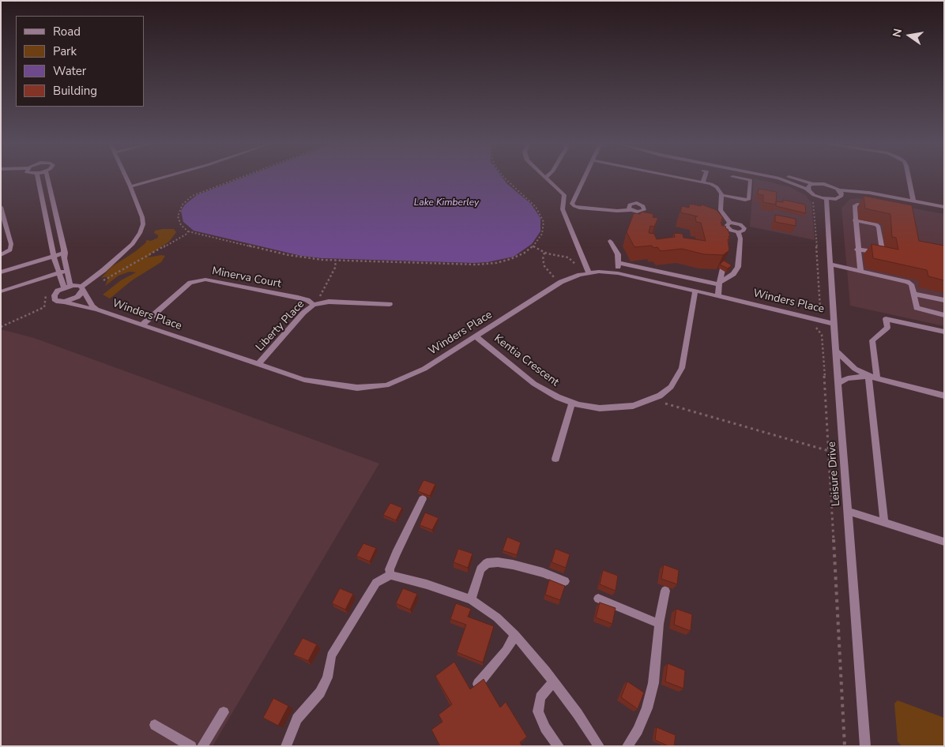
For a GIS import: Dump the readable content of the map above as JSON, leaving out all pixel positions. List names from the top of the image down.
{
  "streets": {
    "street": [
      "Minerva Court",
      "Winders Place",
      "Liberty Place",
      "Kentia Crescent",
      "Leisure Drive"
    ]
  },
  "crossings": [
    ["Minerva Court", "Winders Place"],
    ["Minerva Court", "Liberty Place"],
    ["Winders Place", "Liberty Place"],
    ["Winders Place", "Kentia Crescent"],
    ["Winders Place", "Leisure Drive"]
  ],
  "water": ["Lake Kimberley"],
  "legend": [
    "Road",
    "Park",
    "Water",
    "Building"
  ],
  "north": "left"
}
